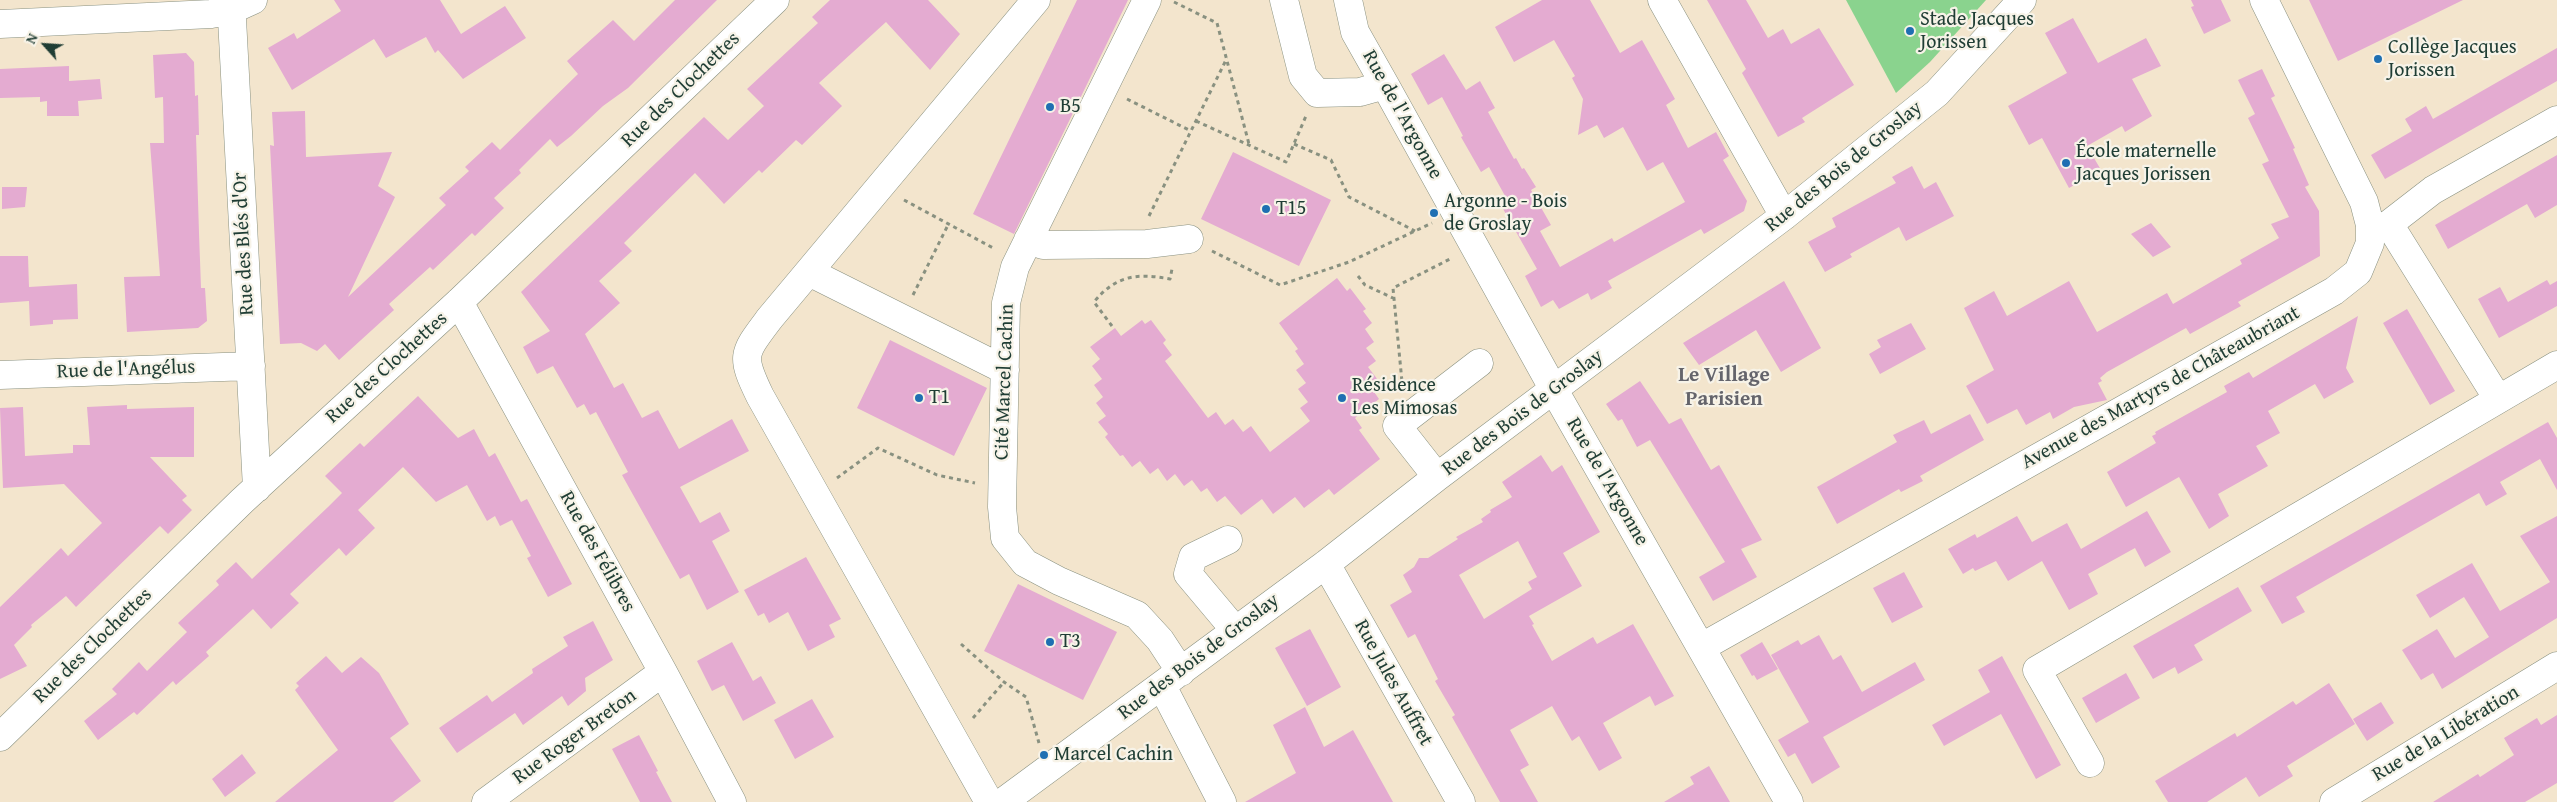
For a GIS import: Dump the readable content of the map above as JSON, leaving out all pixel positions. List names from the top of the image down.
{
  "streets": {
    "street": [
      "Rue des Clochettes",
      "Rue de l'Argonne",
      "Rue des Bois de Groslay",
      "Rue des Blés d'Or",
      "Rue de l'Angélus",
      "Cité Marcel Cachin",
      "Avenue des Martyrs de Châteaubriant",
      "Rue des Félibres",
      "Rue Jules Auffret",
      "Rue de la Libération",
      "Rue Roger Breton"
    ]
  },
  "crossings": [
    ["Rue des Clochettes", "Rue des Blés d'Or"],
    ["Rue des Clochettes", "Rue des Félibres"],
    ["Rue de l'Argonne", "Rue des Bois de Groslay"],
    ["Rue de l'Argonne", "Avenue des Martyrs de Châteaubriant"],
    ["Rue des Bois de Groslay", "Cité Marcel Cachin"],
    ["Rue des Bois de Groslay", "Rue Jules Auffret"],
    ["Rue des Blés d'Or", "Rue de l'Angélus"],
    ["Rue des Félibres", "Rue Roger Breton"]
  ],
  "districts": ["Le Village Parisien"],
  "places": [
    "Stade Jacques Jorissen",
    "Collège Jacques Jorissen",
    "B5",
    "École maternelle Jacques Jorissen",
    "T15",
    "Argonne - Bois de Groslay",
    "T1",
    "Résidence Les Mimosas",
    "T3",
    "Marcel Cachin"
  ],
  "north": "top left"
}
